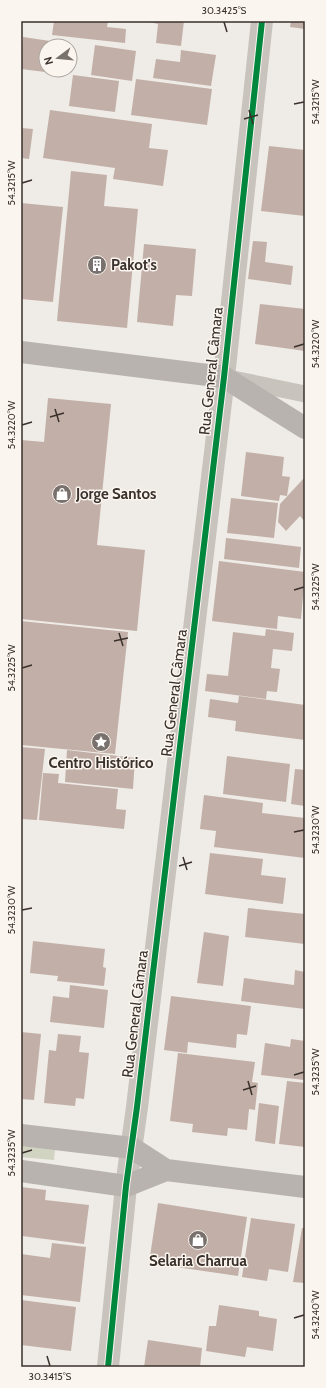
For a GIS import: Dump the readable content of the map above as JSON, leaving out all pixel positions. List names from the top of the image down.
{
  "streets": {
    "street": ["Rua General Câmara"]
  },
  "places": {
    "building": ["Pakot's"],
    "shop": ["Jorge Santos", "Selaria Charrua"],
    "place": ["Centro Histórico"]
  },
  "north": "left",
  "coordinates": [
    "30.3425°S",
    "54.3215°W",
    "54.3220°W",
    "54.3225°W",
    "54.3230°W",
    "54.3235°W",
    "54.3240°W",
    "30.3415°S"
  ]
}
